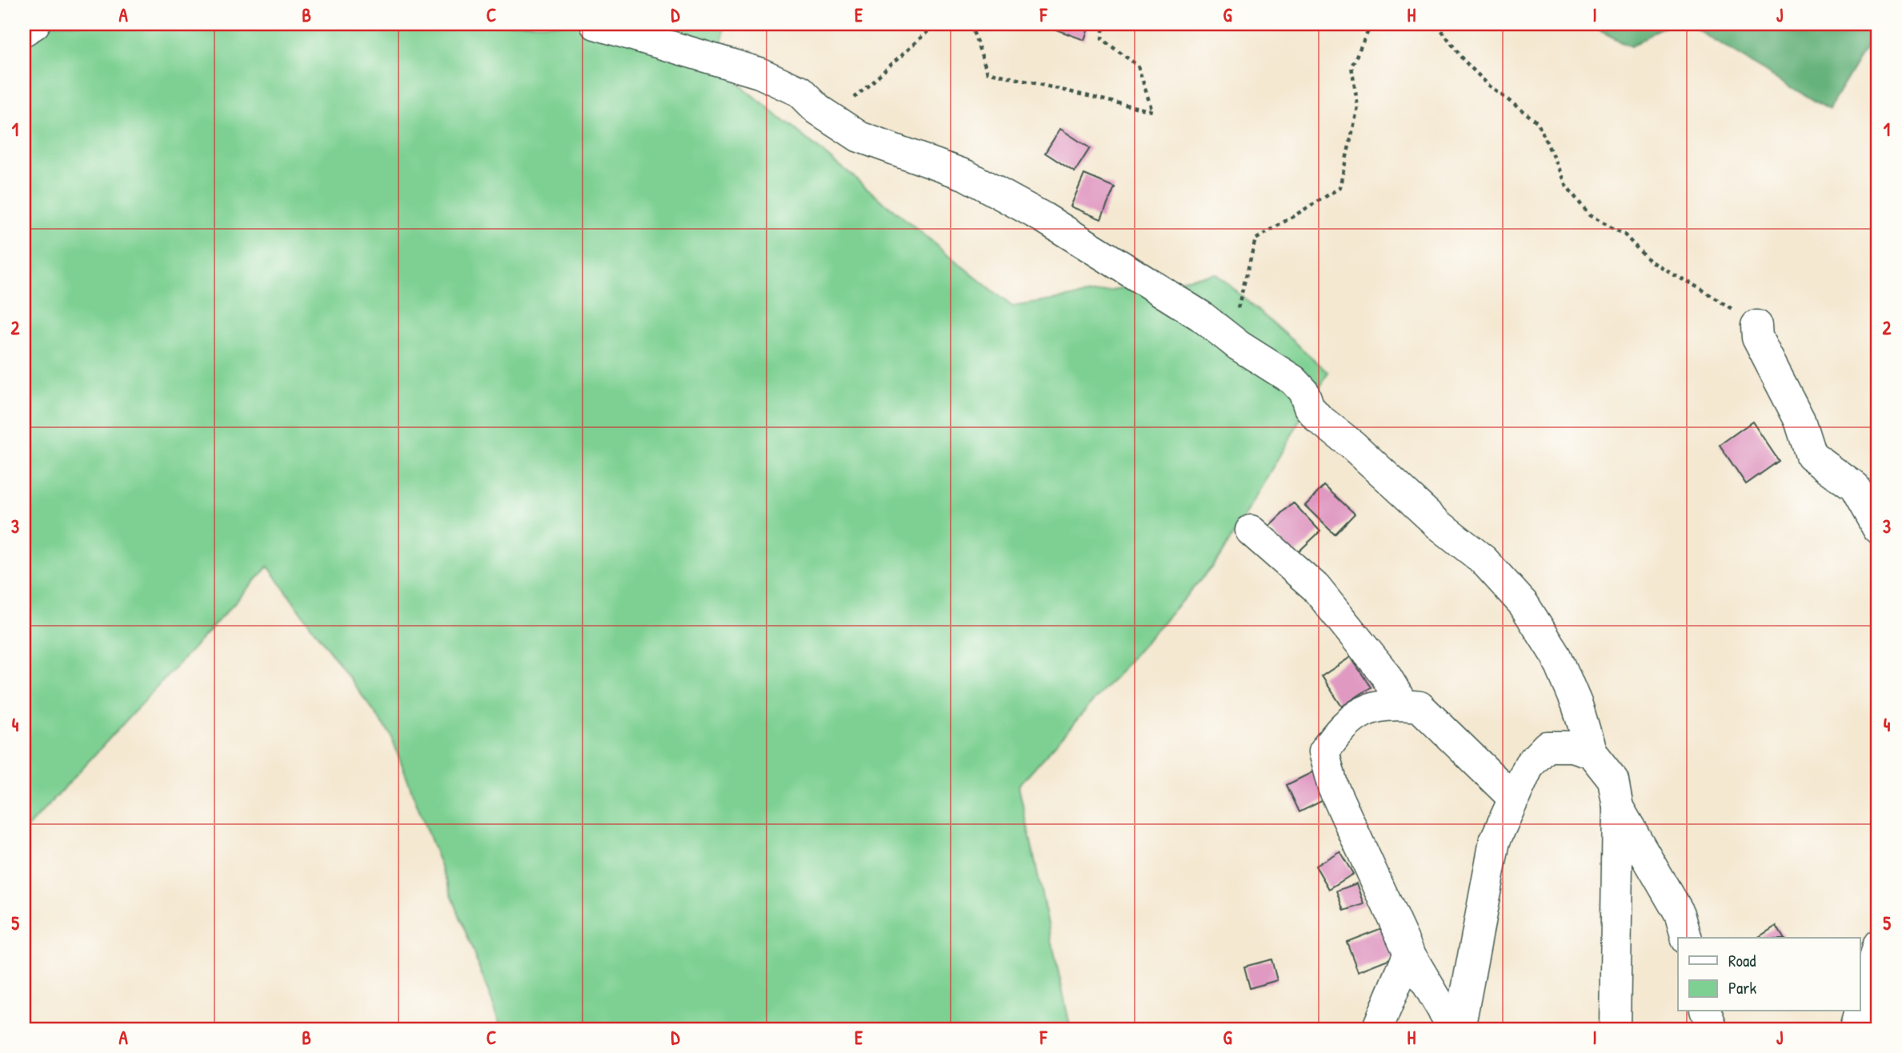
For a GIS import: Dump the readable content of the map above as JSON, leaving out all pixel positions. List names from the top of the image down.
{
  "legend": ["Road", "Park"],
  "grid": {
    "columns": [
      "A",
      "B",
      "C",
      "D",
      "E",
      "F",
      "G",
      "H",
      "I",
      "J"
    ],
    "rows": [
      "1",
      "2",
      "3",
      "4",
      "5"
    ]
  }
}
